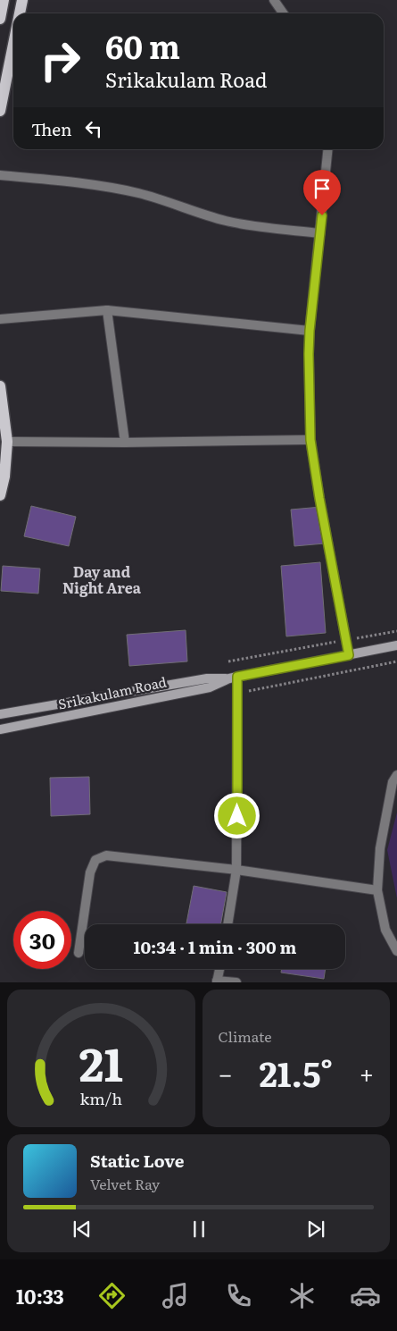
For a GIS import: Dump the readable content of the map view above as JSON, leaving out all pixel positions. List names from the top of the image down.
{
  "streets": {
    "main road": ["Srikakulam Road"]
  },
  "districts": ["Day and Night Area"],
  "page": {
    "turn": ["60 m", "Srikakulam Road"],
    "then": "Then",
    "limit": "30",
    "trip": "10:34 · 1 min · 300 m",
    "tile": "Climate",
    "heat": ["−", "21.5°", "+"],
    "song": ["Static Love", "Velvet Ray"],
    "tabs": "10:33",
    "gauge": ["21", "km/h"]
  }
}
